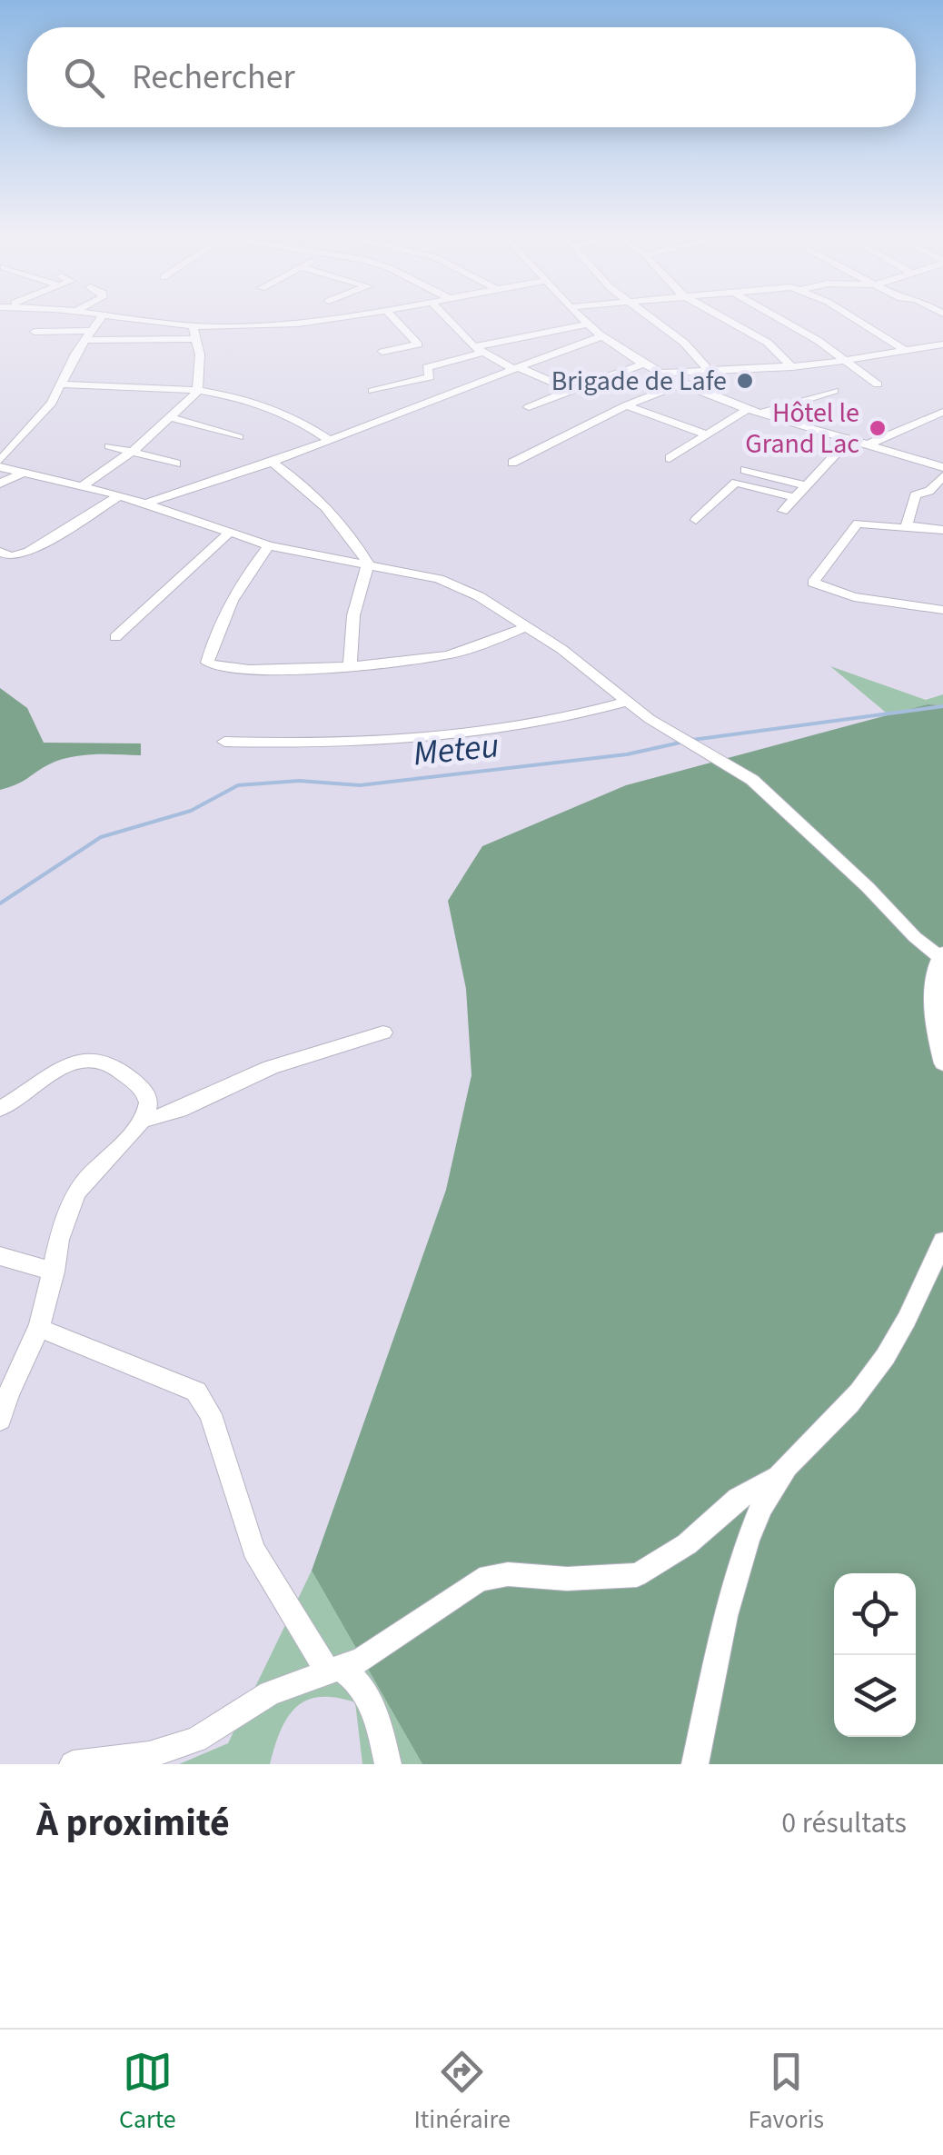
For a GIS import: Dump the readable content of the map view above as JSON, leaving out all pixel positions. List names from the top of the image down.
{
  "water": ["Meteu"],
  "places": ["Brigade de Lafe", "Hôtel le Grand Lac"],
  "page": {
    "search": "Rechercher",
    "heading": ["À proximité", "0 résultats"],
    "nav": ["Carte", "Itinéraire", "Favoris"]
  }
}
